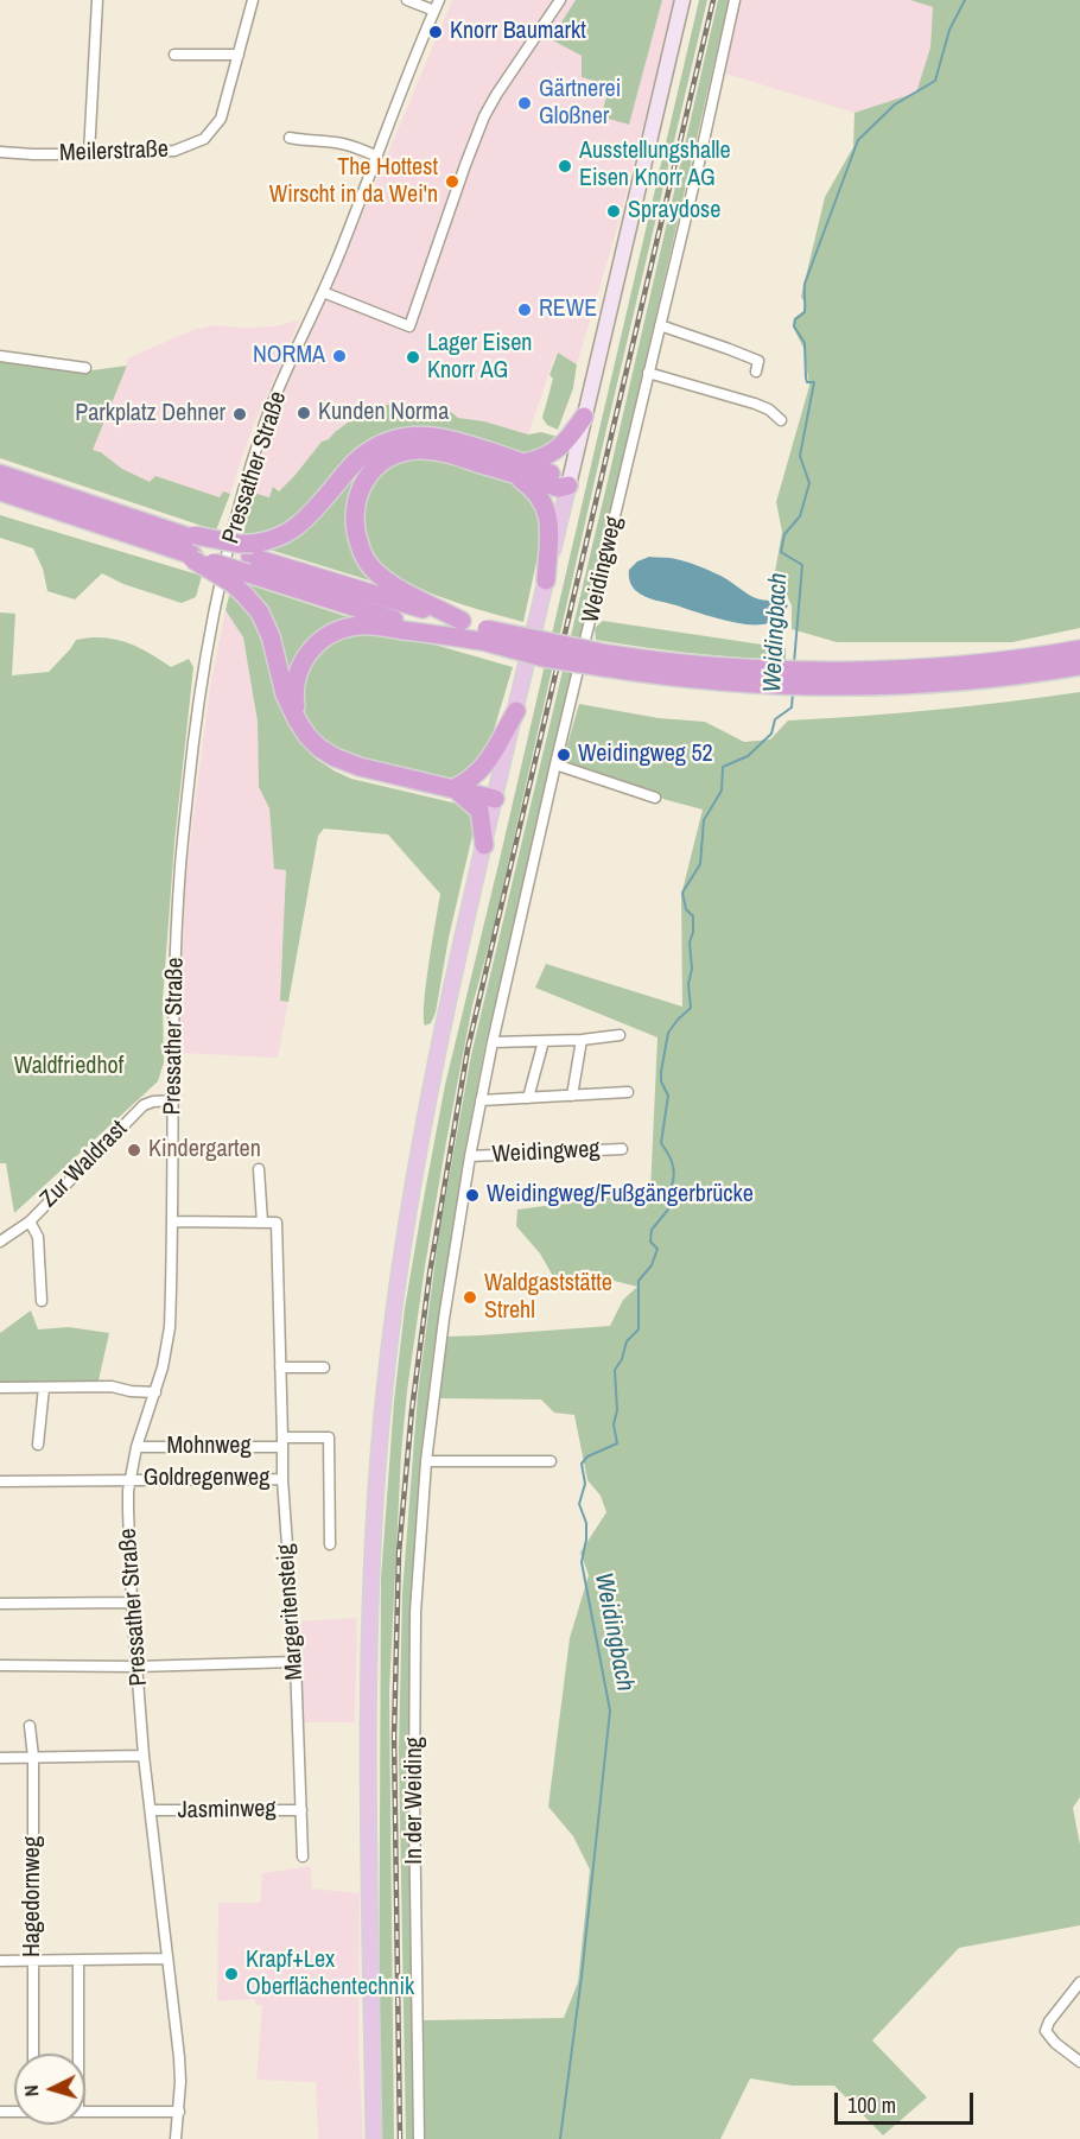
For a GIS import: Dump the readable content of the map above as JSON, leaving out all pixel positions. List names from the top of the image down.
{
  "streets": {
    "street": [
      "Meilerstraße",
      "Pressather Straße",
      "Weidingweg",
      "Zur Waldrast",
      "Mohnweg",
      "Goldregenweg",
      "Margeritensteig",
      "In der Weiding",
      "Jasminweg",
      "Hagedornweg"
    ]
  },
  "crossings": [
    ["Pressather Straße", "Zur Waldrast"],
    ["Pressather Straße", "Mohnweg"],
    ["Pressather Straße", "Goldregenweg"],
    ["Pressather Straße", "Jasminweg"],
    ["Weidingweg", "In der Weiding"],
    ["Mohnweg", "Margeritensteig"],
    ["Goldregenweg", "Margeritensteig"],
    ["Margeritensteig", "Jasminweg"]
  ],
  "water": ["Weidingbach"],
  "parks": ["Waldfriedhof"],
  "places": [
    "Knorr Baumarkt",
    "Gärtnerei Gloßner",
    "Ausstellungshalle Eisen Knorr AG",
    "The Hottest Wirscht in da Wei'n",
    "Spraydose",
    "REWE",
    "NORMA",
    "Lager Eisen Knorr AG",
    "Kunden Norma",
    "Parkplatz Dehner",
    "Weidingweg 52",
    "Kindergarten",
    "Weidingweg/Fußgängerbrücke",
    "Waldgaststätte Strehl",
    "Krapf+Lex Oberflächentechnik"
  ],
  "scale_bar": "100 m",
  "north": "left"
}
